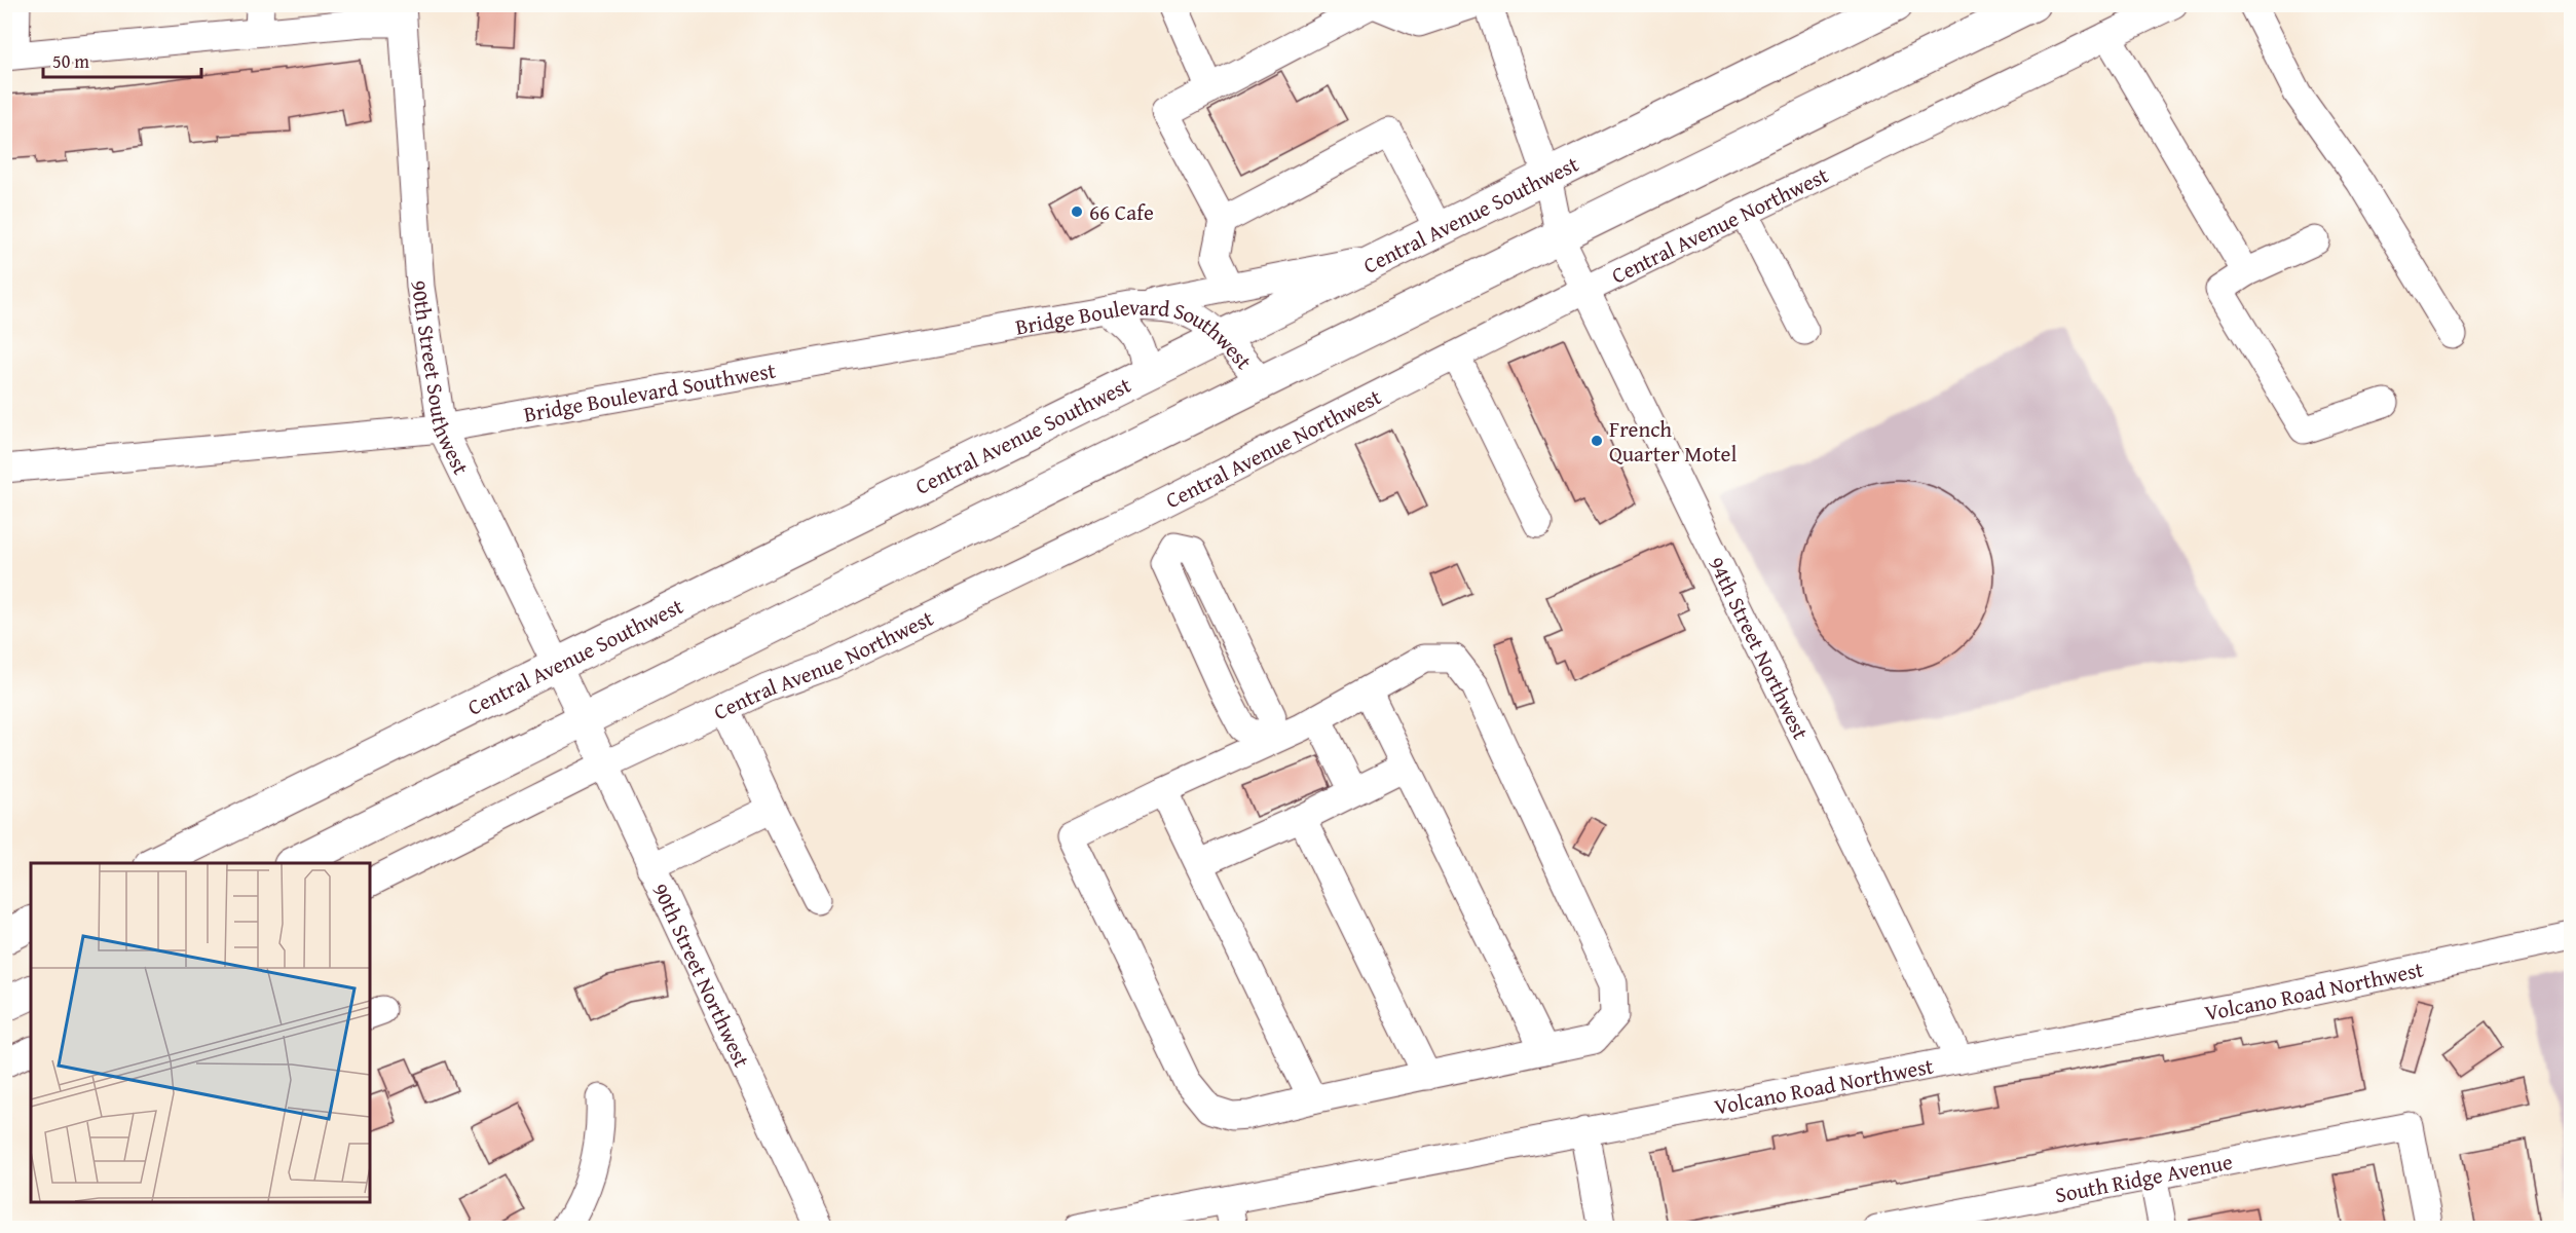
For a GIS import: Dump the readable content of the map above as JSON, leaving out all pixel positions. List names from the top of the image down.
{
  "streets": {
    "main road": ["Central Avenue Southwest"],
    "street": [
      "Central Avenue Northwest",
      "Bridge Boulevard Southwest",
      "90th Street Southwest",
      "94th Street Northwest",
      "90th Street Northwest",
      "Volcano Road Northwest",
      "South Ridge Avenue"
    ]
  },
  "crossings": [
    ["Central Avenue Southwest", "Bridge Boulevard Southwest"],
    ["Central Avenue Southwest", "90th Street Southwest"],
    ["Central Avenue Southwest", "94th Street Northwest"],
    ["Central Avenue Northwest", "94th Street Northwest"],
    ["Central Avenue Northwest", "90th Street Northwest"],
    ["Bridge Boulevard Southwest", "90th Street Southwest"],
    ["90th Street Southwest", "90th Street Northwest"],
    ["94th Street Northwest", "Volcano Road Northwest"]
  ],
  "places": ["66 Cafe", "French Quarter Motel"],
  "scale_bar": "50 m"
}
